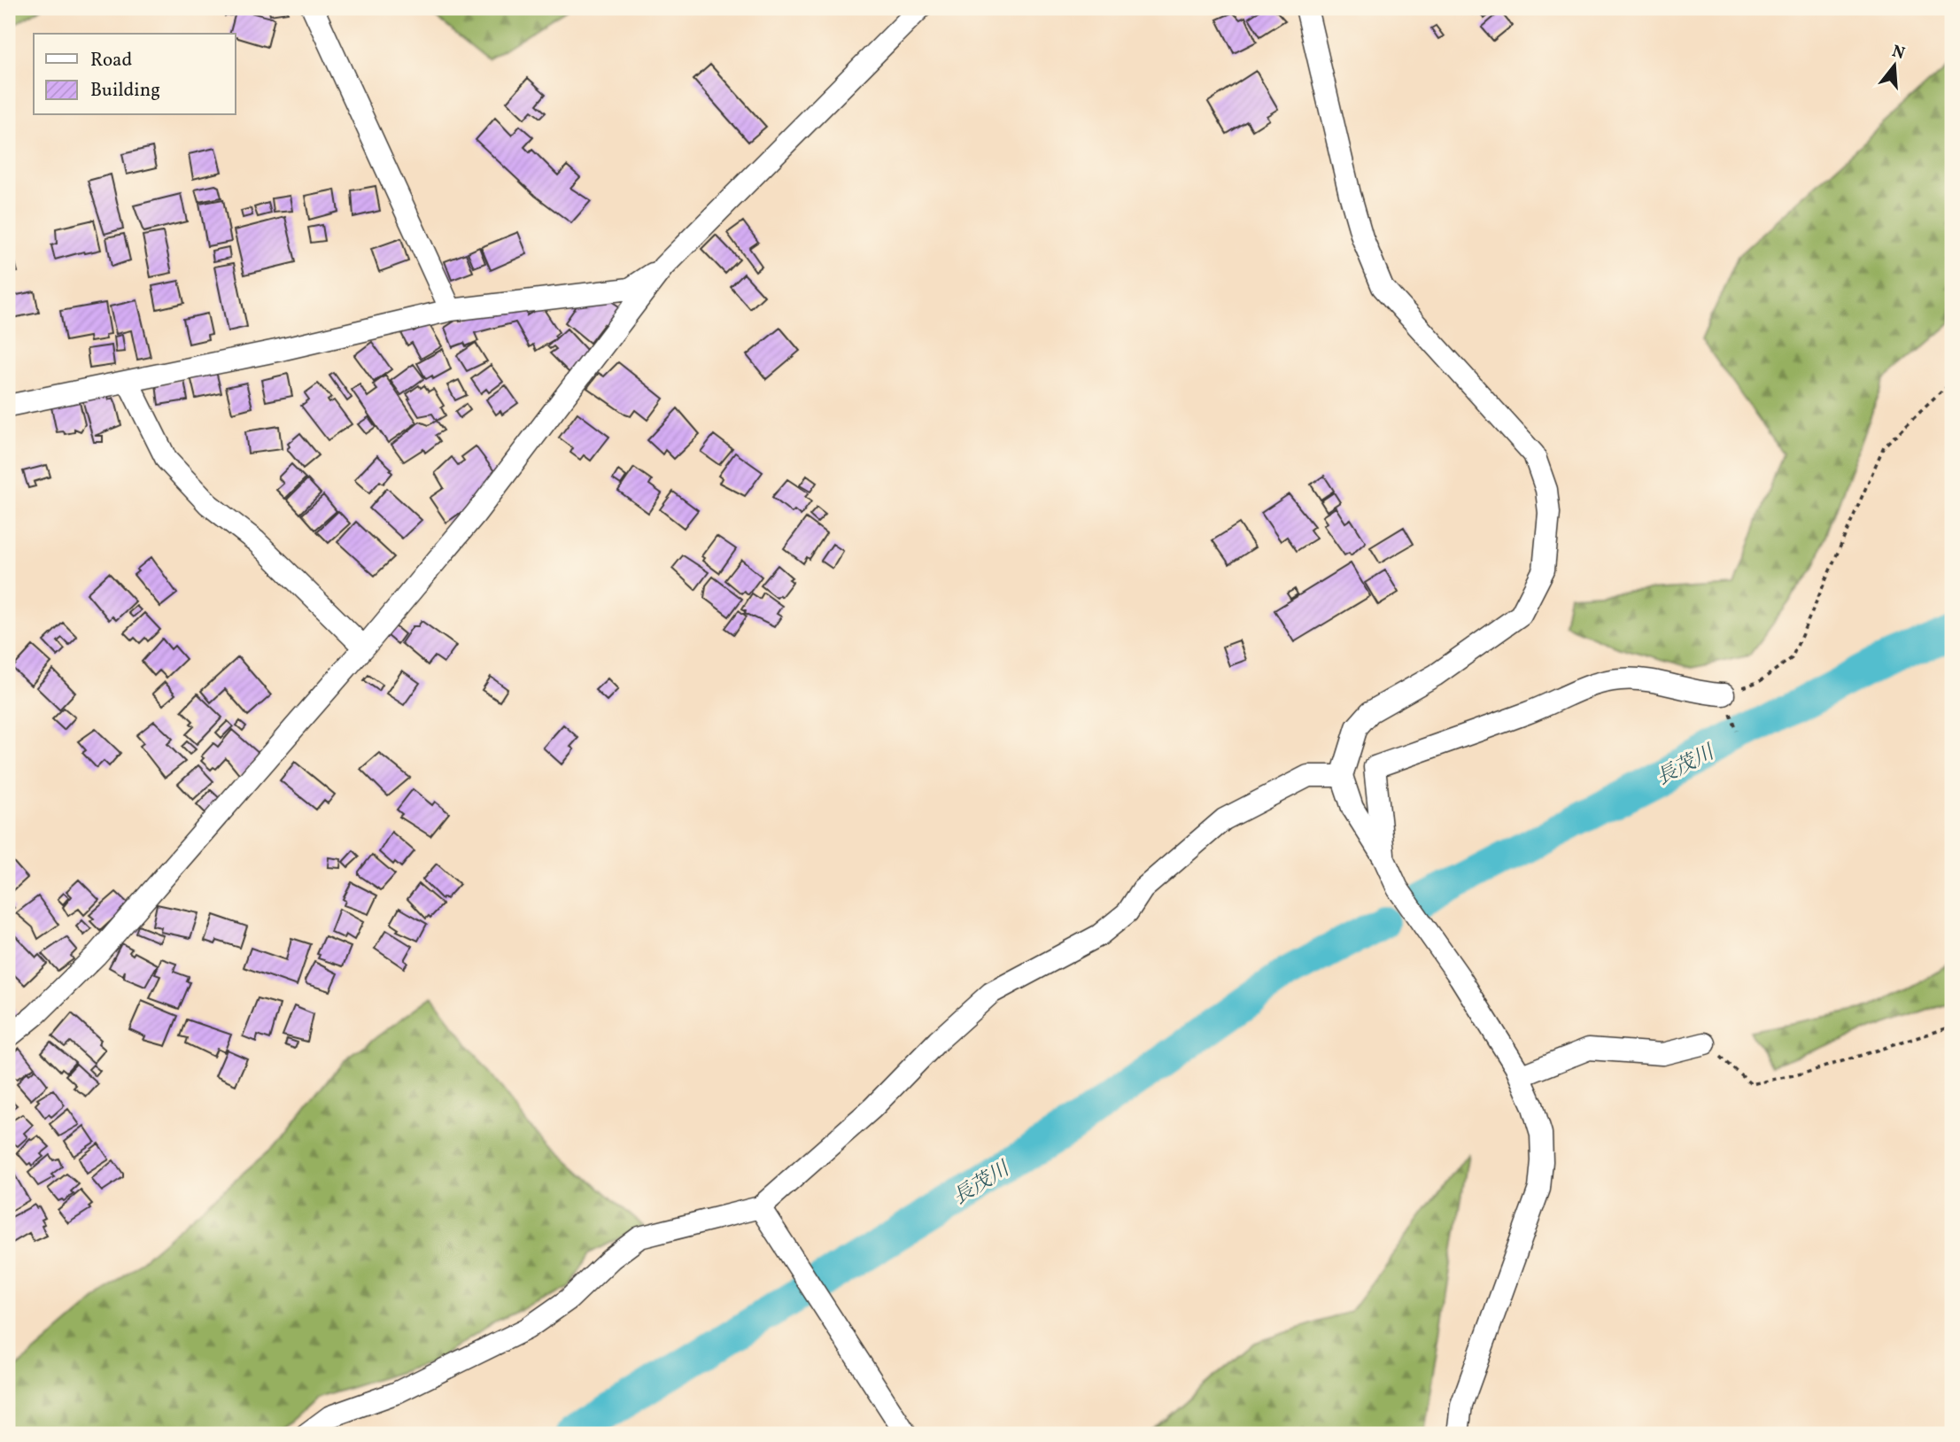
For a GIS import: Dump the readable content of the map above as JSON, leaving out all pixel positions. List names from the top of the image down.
{
  "water": ["長茂川"],
  "legend": ["Road", "Building"],
  "north": "top"
}
